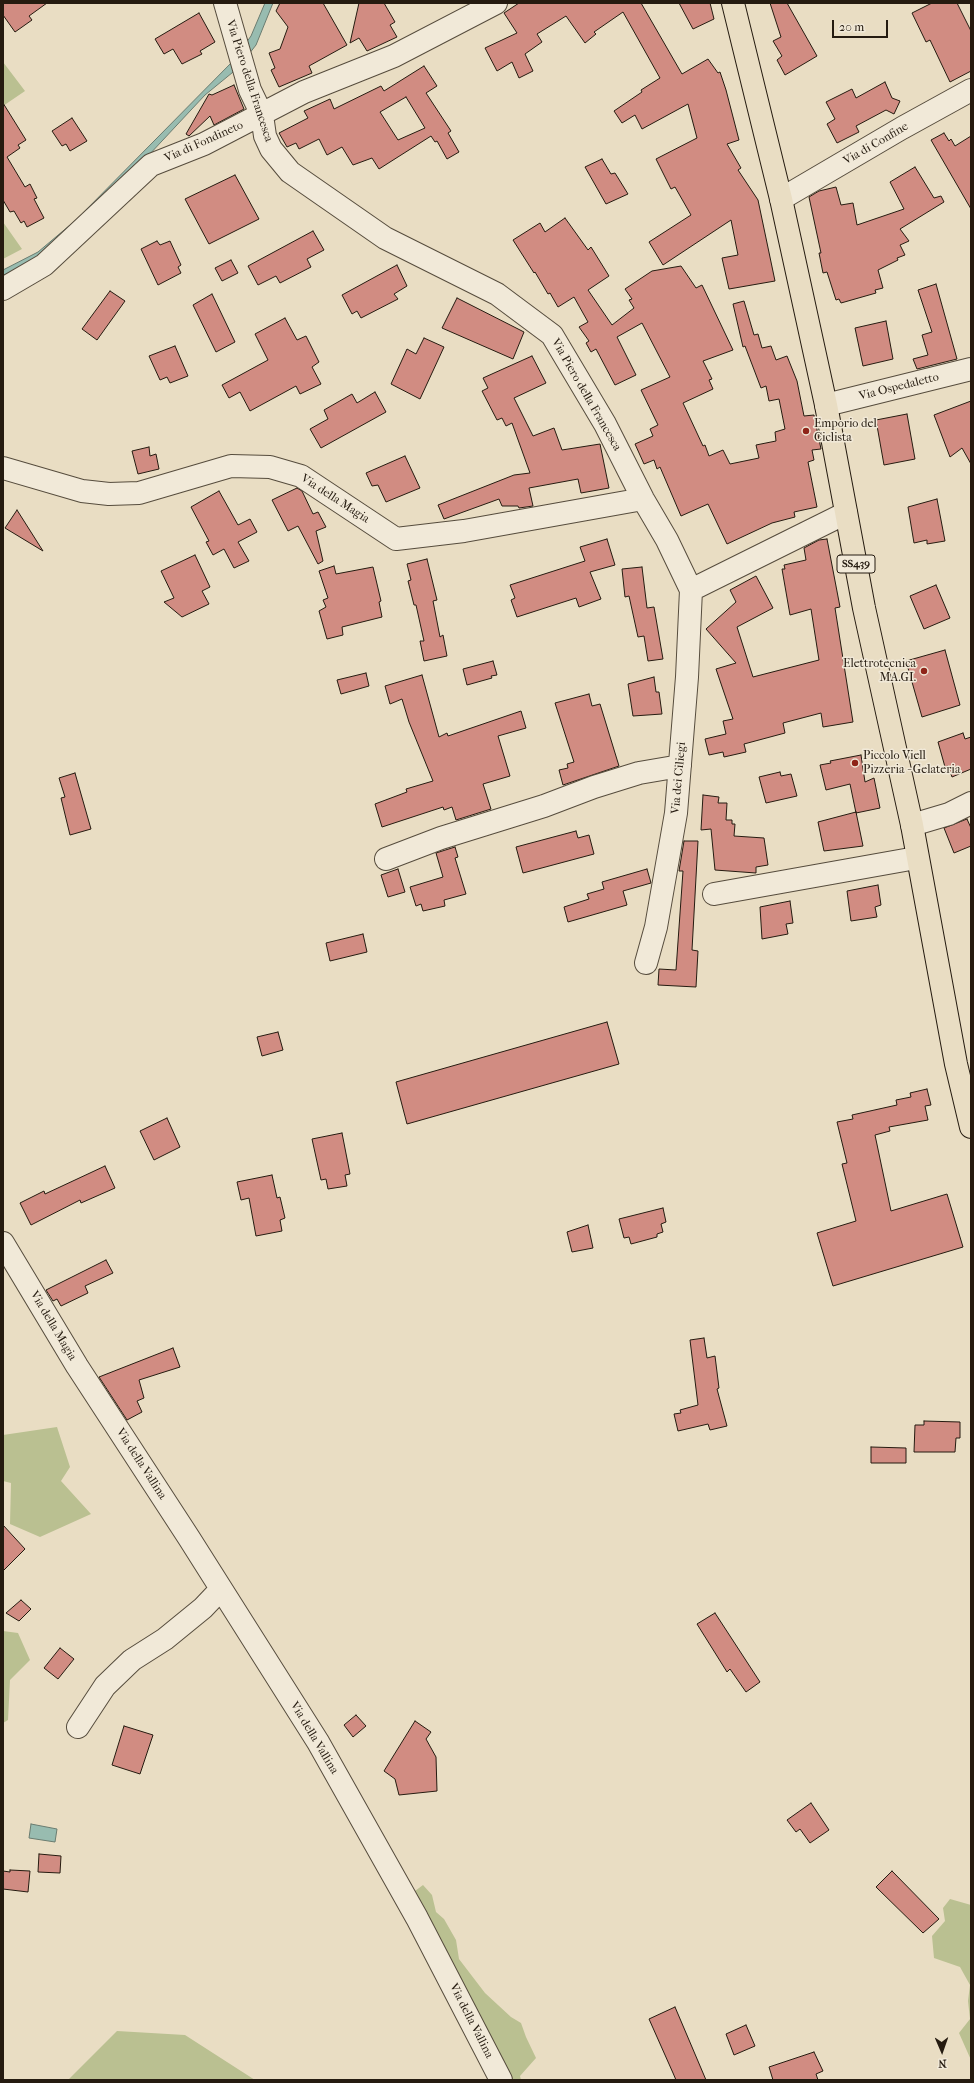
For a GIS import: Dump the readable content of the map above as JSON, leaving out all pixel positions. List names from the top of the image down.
{
  "streets": {
    "main road": ["SS439"],
    "street": [
      "Via Piero della Francesca",
      "Via di Fondineto",
      "Via di Confine",
      "Via Ospedaletto",
      "Via della Magia",
      "Via dei Ciliegi",
      "Via della Vallina"
    ]
  },
  "crossings": [
    ["Via Piero della Francesca", "Via di Fondineto"],
    ["Via Piero della Francesca", "Via della Magia"],
    ["Via Piero della Francesca", "Via dei Ciliegi"],
    ["Via di Confine", "SS439"],
    ["Via Ospedaletto", "SS439"],
    ["Via della Magia", "Via della Vallina"]
  ],
  "places": ["Emporio del Ciclista", "Elettrotecnica MA.GI.", "Piccolo Viell Pizzeria - Gelateria"],
  "scale_bar": "20 m",
  "north": "bottom"
}
